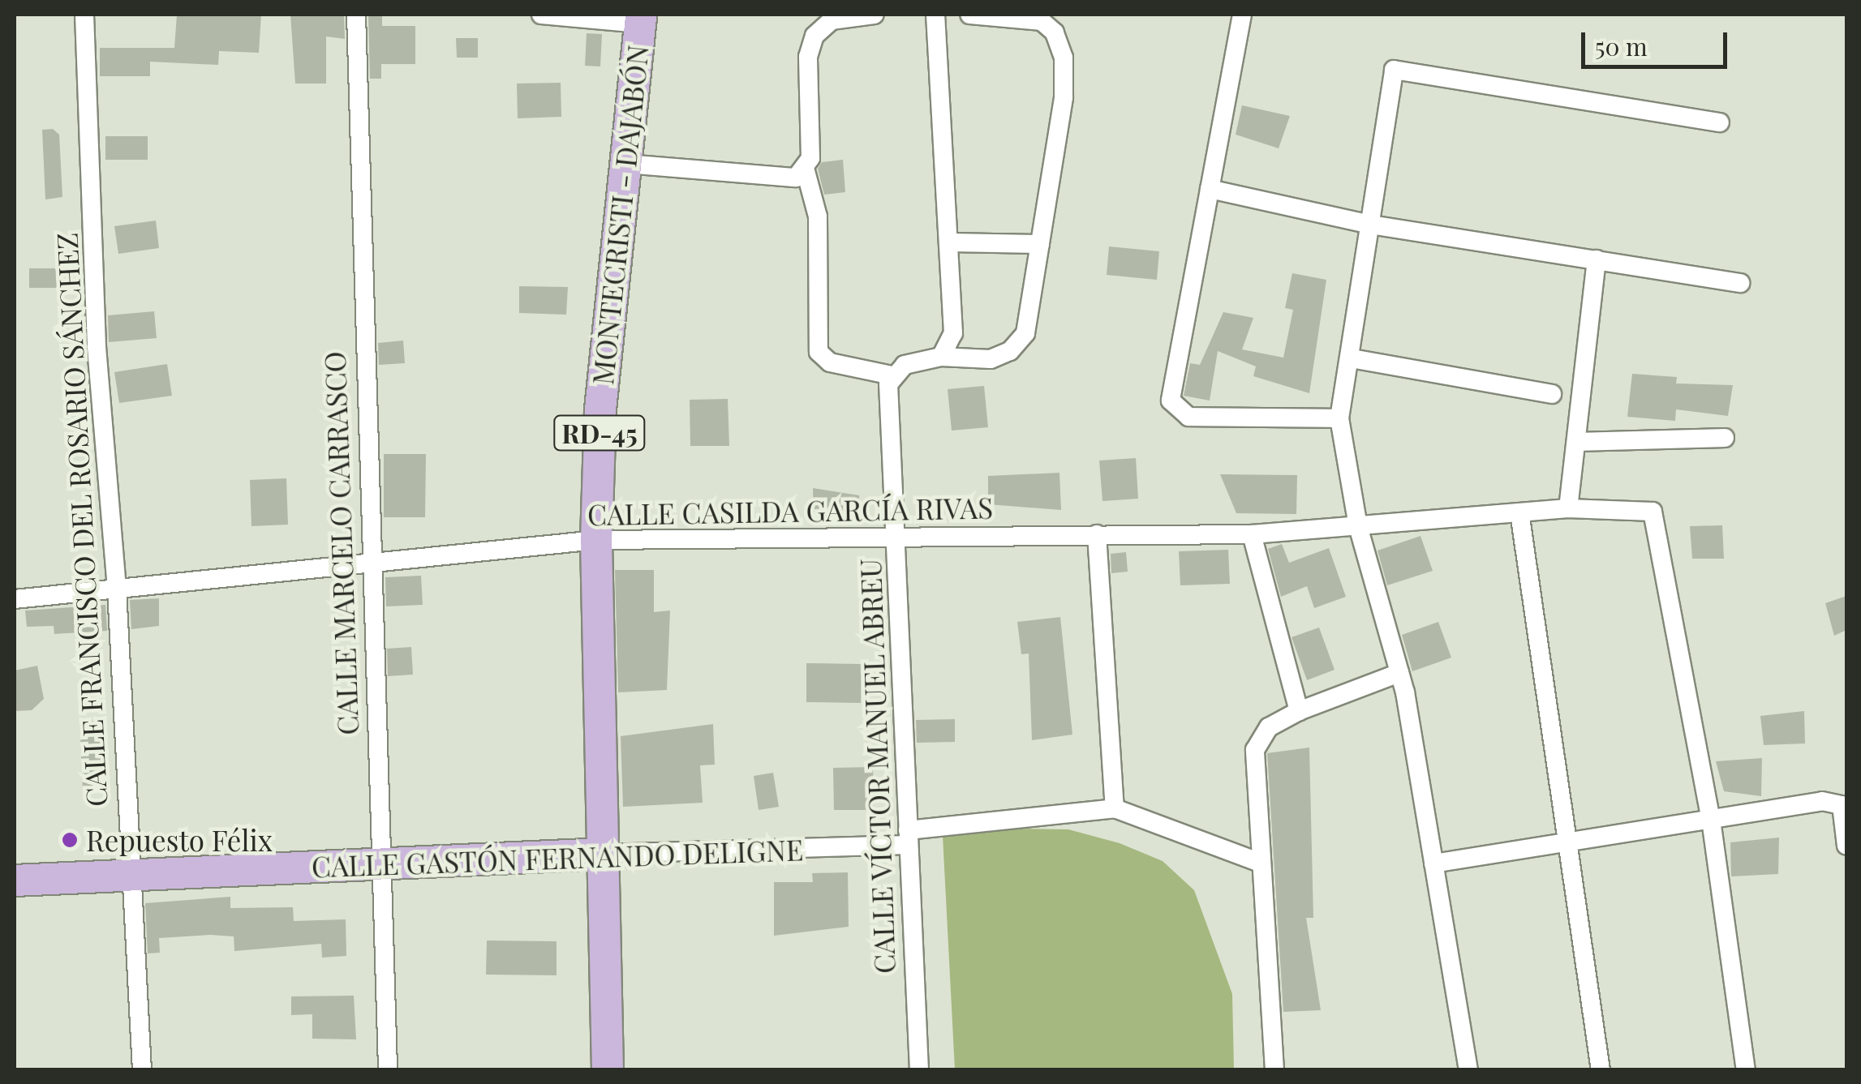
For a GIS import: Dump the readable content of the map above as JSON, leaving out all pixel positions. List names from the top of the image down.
{
  "streets": {
    "main road": ["MONTECRISTI - DAJABÓN", "RD-45", "CALLE GASTÓN FERNANDO DELIGNE"],
    "street": [
      "CALLE CASILDA GARCÍA RIVAS",
      "CALLE FRANCISCO DEL ROSARIO SÁNCHEZ",
      "CALLE MARCELO CARRASCO",
      "CALLE VÍCTOR MANUEL ABREU"
    ]
  },
  "crossings": [
    ["MONTECRISTI - DAJABÓN", "RD-45"],
    ["MONTECRISTI - DAJABÓN", "CALLE CASILDA GARCÍA RIVAS"],
    ["MONTECRISTI - DAJABÓN", "CALLE GASTÓN FERNANDO DELIGNE"],
    ["RD-45", "CALLE GASTÓN FERNANDO DELIGNE"],
    ["CALLE CASILDA GARCÍA RIVAS", "CALLE FRANCISCO DEL ROSARIO SÁNCHEZ"],
    ["CALLE CASILDA GARCÍA RIVAS", "CALLE MARCELO CARRASCO"],
    ["CALLE CASILDA GARCÍA RIVAS", "CALLE VÍCTOR MANUEL ABREU"],
    ["CALLE FRANCISCO DEL ROSARIO SÁNCHEZ", "CALLE GASTÓN FERNANDO DELIGNE"],
    ["CALLE MARCELO CARRASCO", "CALLE GASTÓN FERNANDO DELIGNE"],
    ["CALLE VÍCTOR MANUEL ABREU", "CALLE GASTÓN FERNANDO DELIGNE"]
  ],
  "places": ["Repuesto Félix"],
  "scale_bar": "50 m"
}
